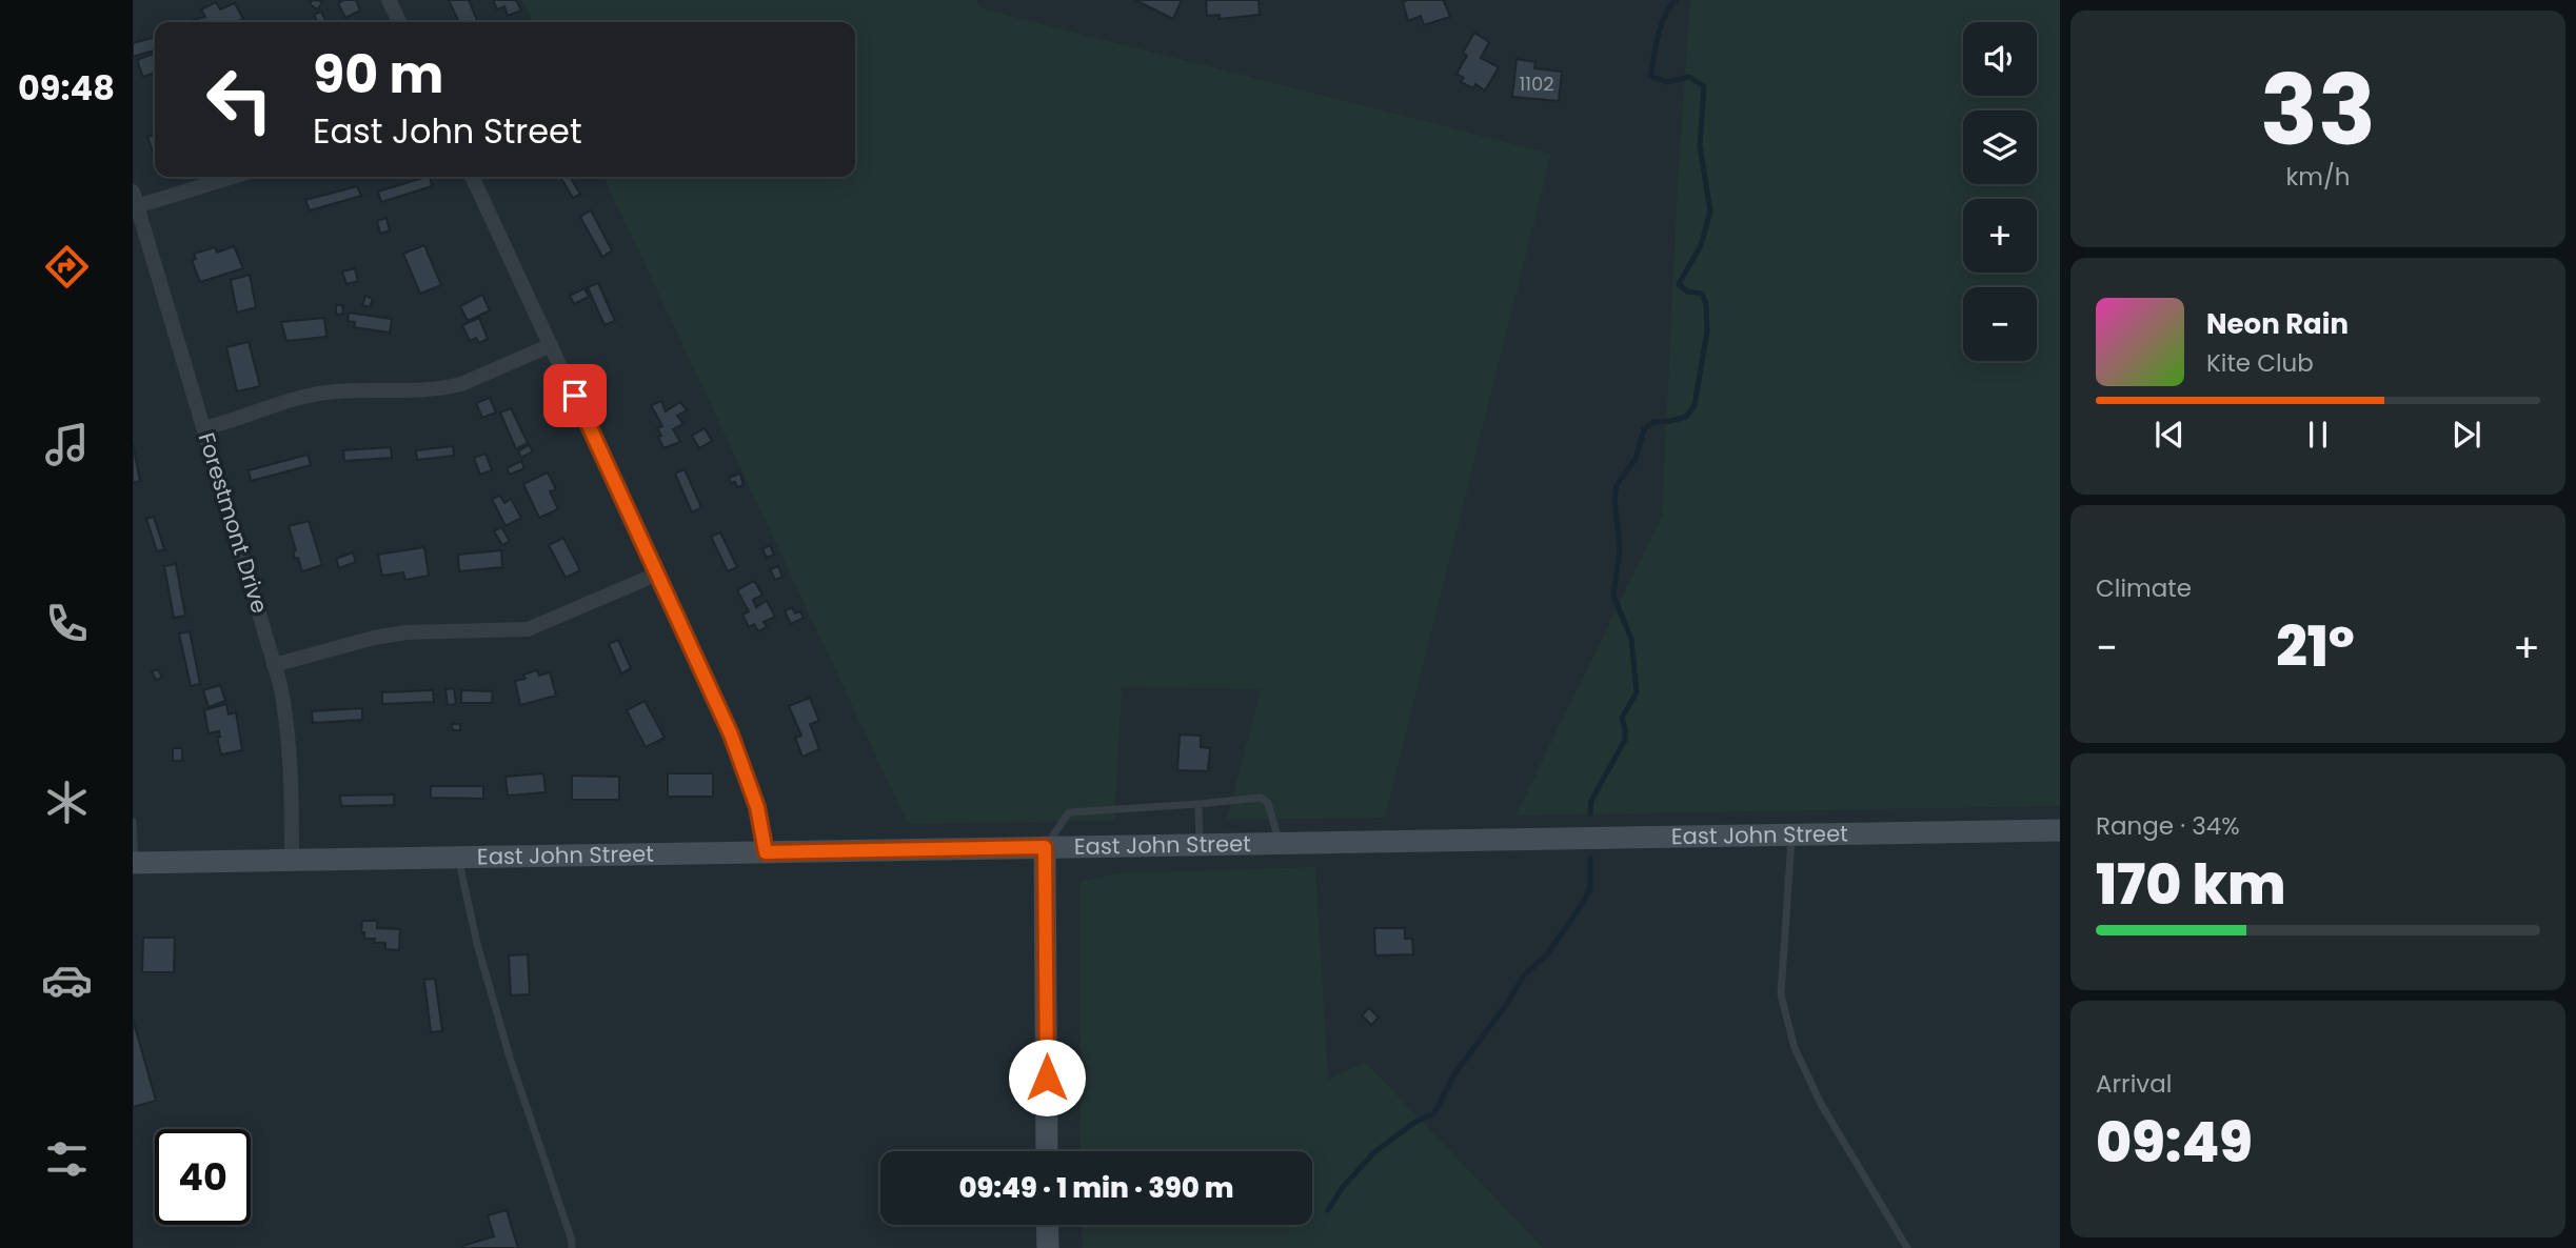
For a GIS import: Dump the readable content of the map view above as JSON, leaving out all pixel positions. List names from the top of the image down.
{
  "streets": {
    "main road": ["East John Street"],
    "street": ["Forestmont Drive"]
  },
  "crossings": [
    ["Forestmont Drive", "East John Street"]
  ],
  "house_numbers": ["1102"],
  "page": {
    "tabs": "09:48",
    "tile": [
      ["33", "km/h"],
      "Climate",
      ["Range · 34%", "170 km"],
      ["Arrival", "09:49"]
    ],
    "map_buttons": ["+", "−"],
    "turn": ["90 m", "East John Street"],
    "song": ["Neon Rain", "Kite Club"],
    "heat": ["−", "21°", "+"],
    "limit": "40",
    "trip": "09:49 · 1 min · 390 m"
  }
}
